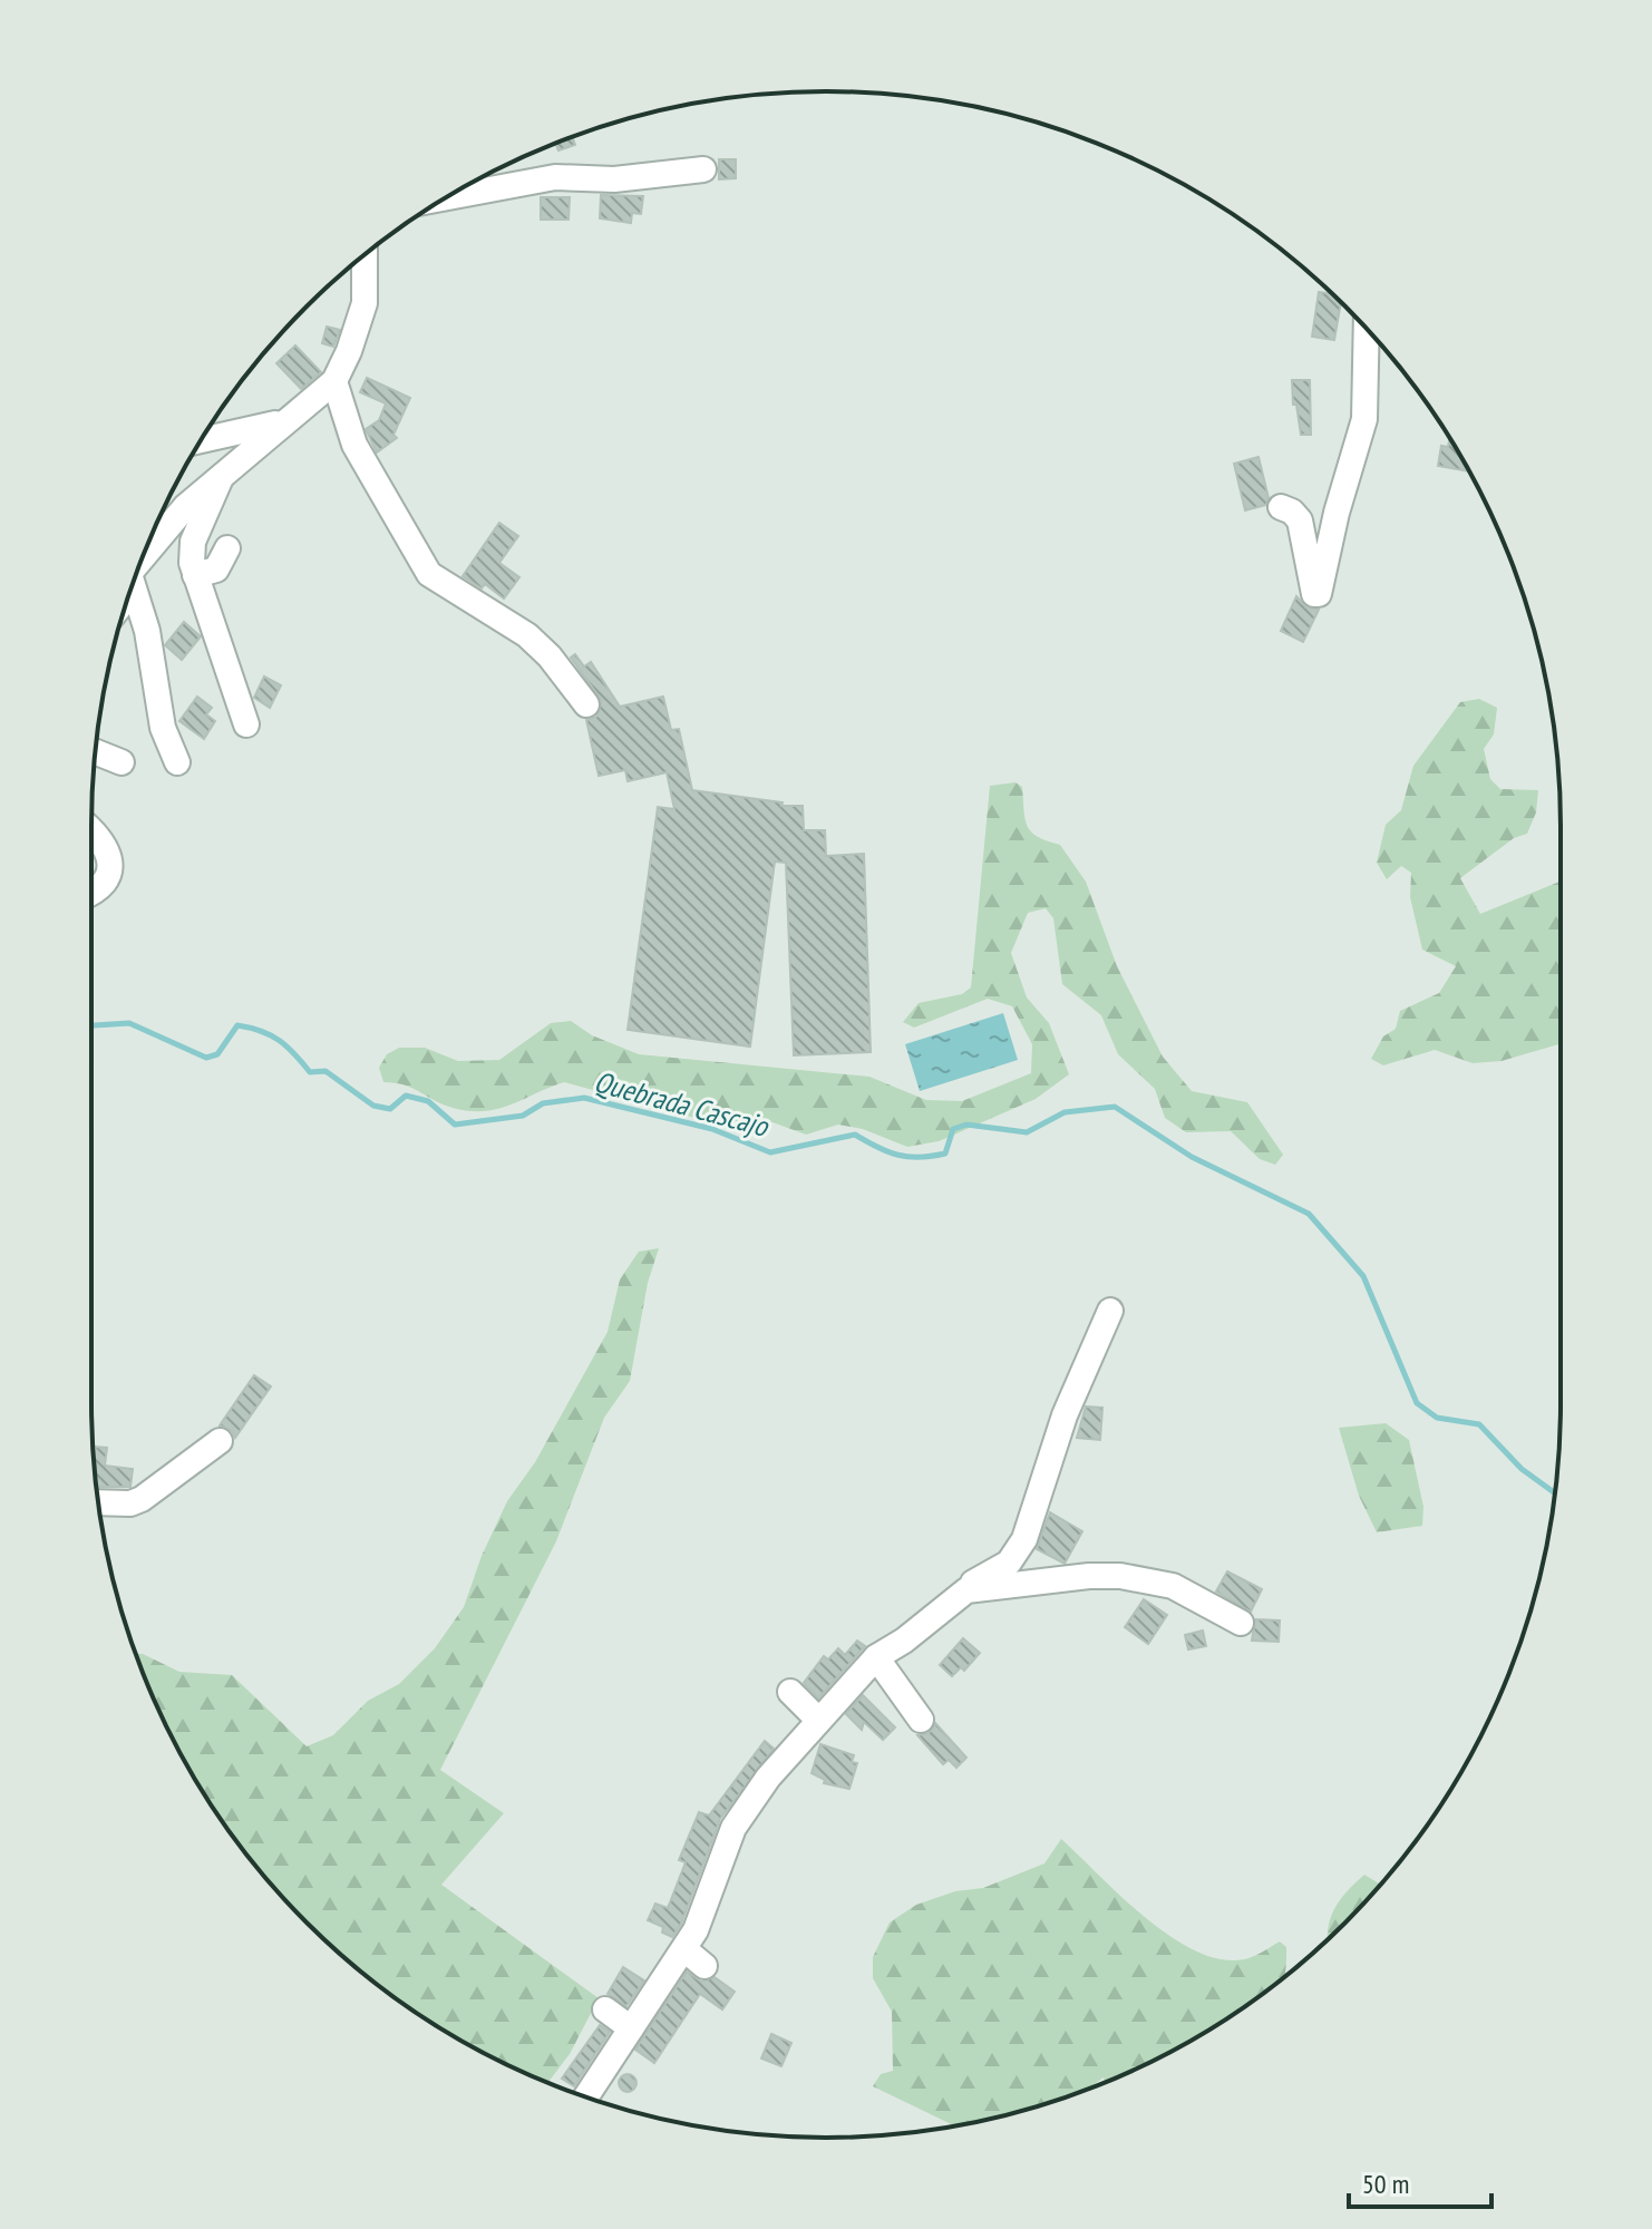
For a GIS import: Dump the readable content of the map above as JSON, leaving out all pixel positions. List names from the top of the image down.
{
  "water": ["Quebrada Cascajo"],
  "scale_bar": "50 m"
}
